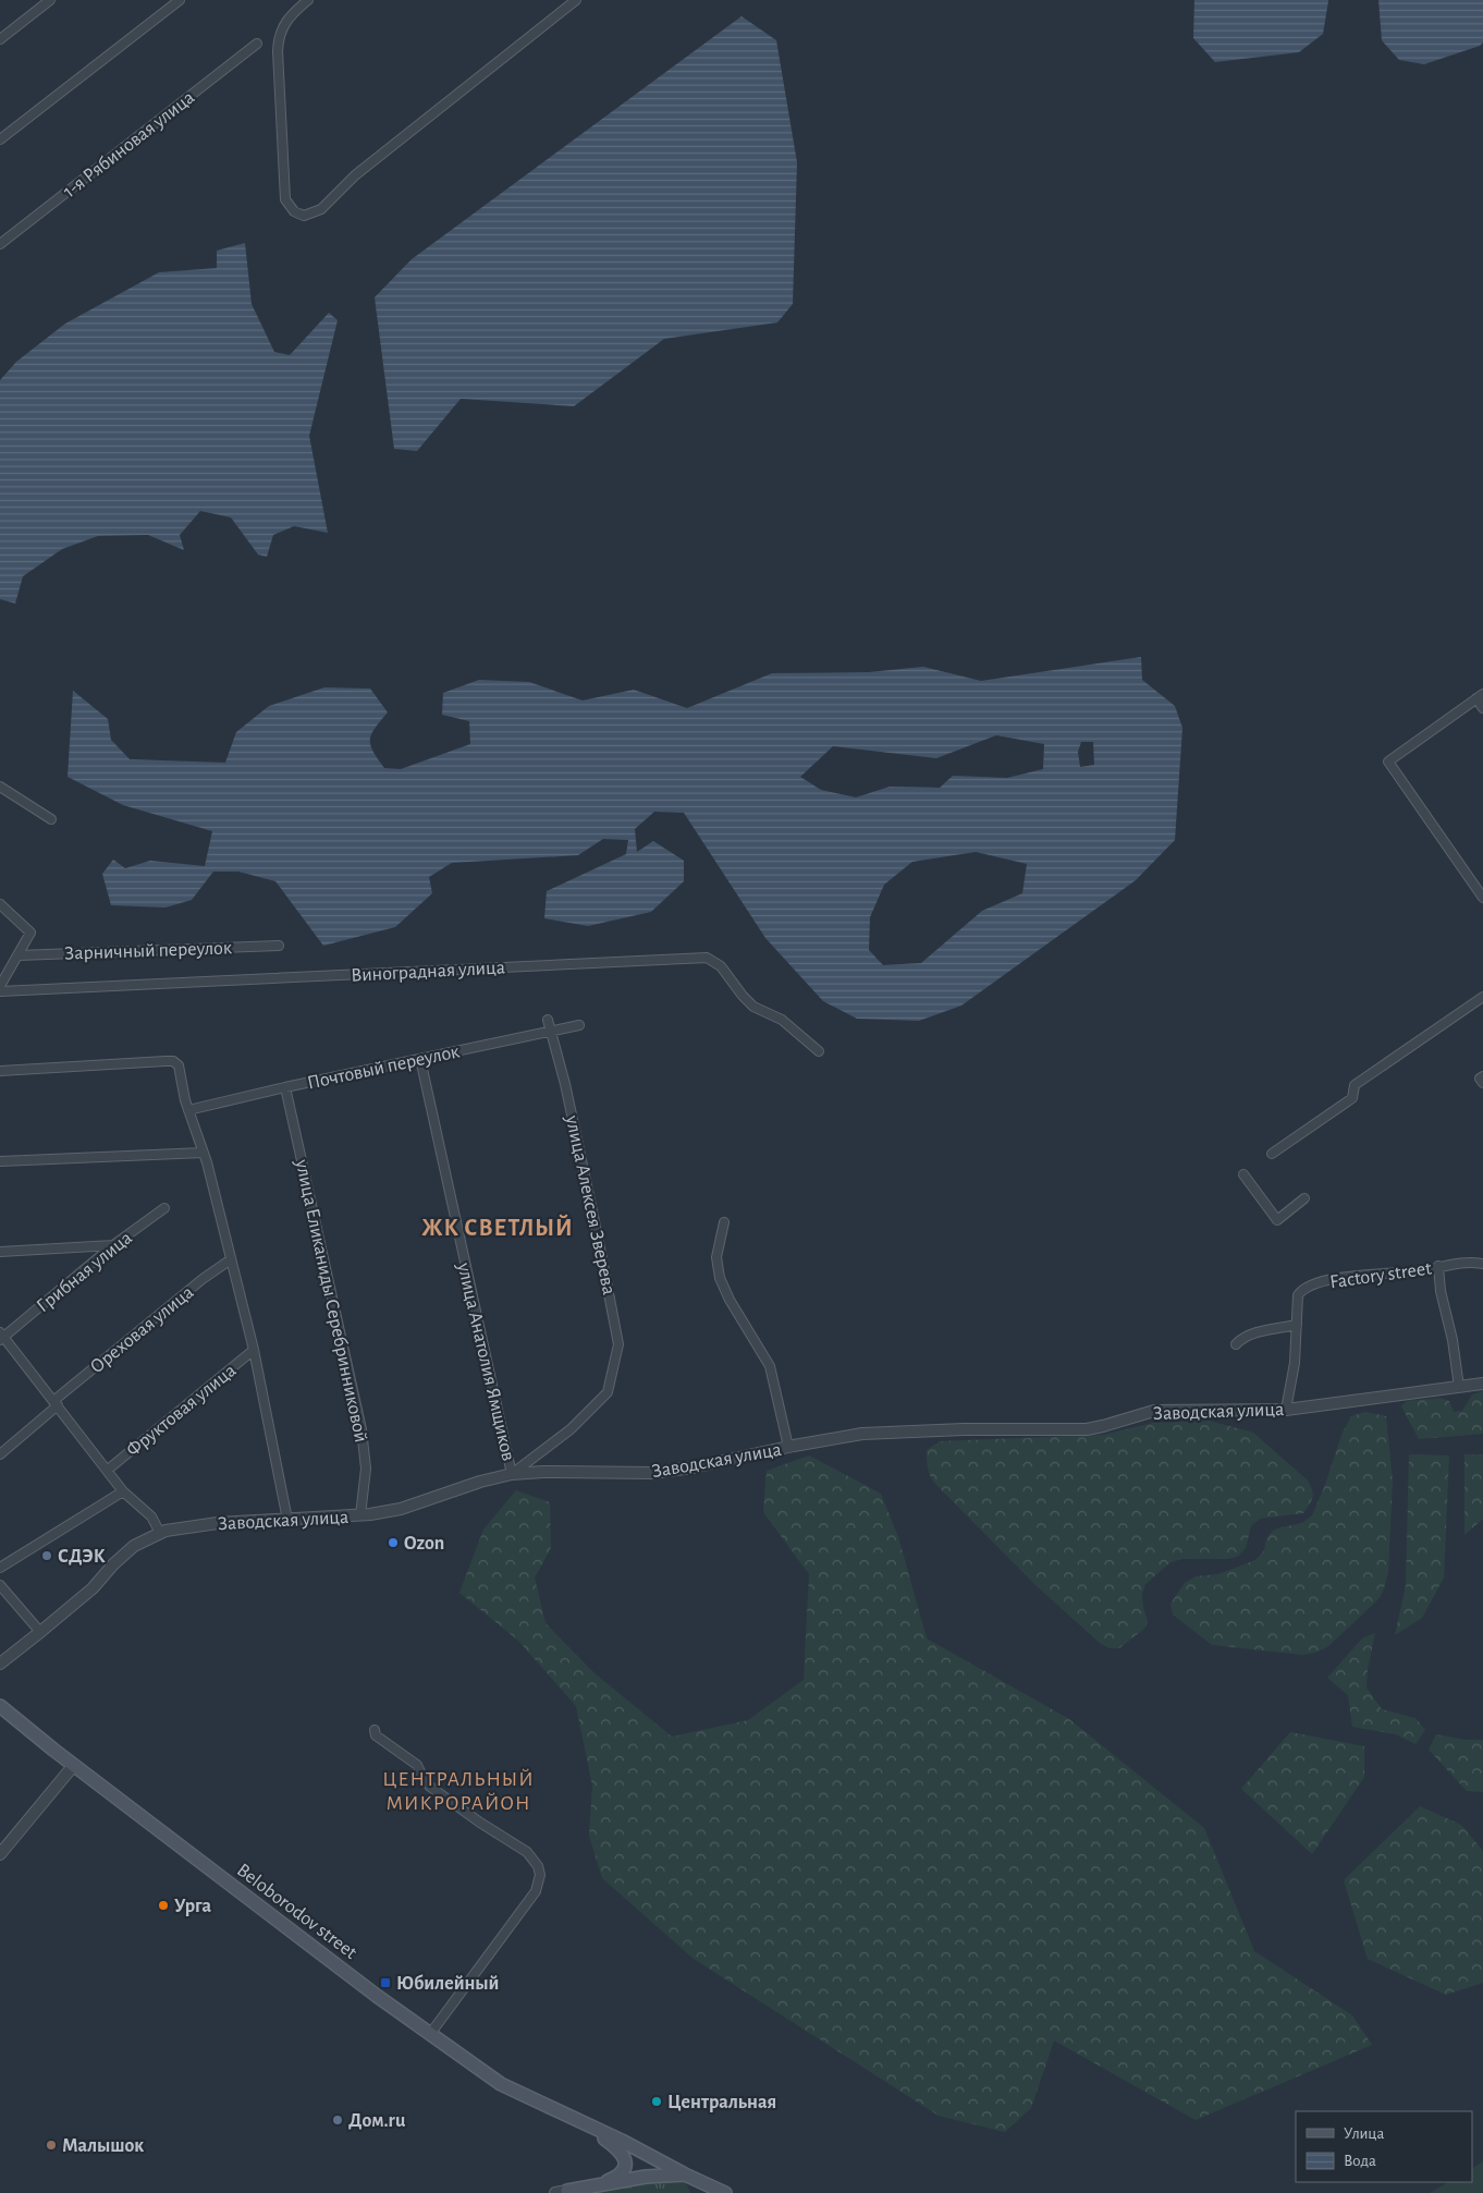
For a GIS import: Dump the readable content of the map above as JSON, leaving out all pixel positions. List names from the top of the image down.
{
  "streets": {
    "main road": ["Beloborodov street"],
    "street": [
      "1-я Рябиновая улица",
      "Зарничный переулок",
      "Виноградная улица",
      "Почтовый переулок",
      "улица Алексея Зверева",
      "Грибная улица",
      "Factory street",
      "улица Еликаниды Серебринниковой",
      "Ореховая улица",
      "улица Анатолия Ямщиков",
      "Фруктовая улица",
      "Заводская улица"
    ]
  },
  "crossings": [
    ["Почтовый переулок", "улица Алексея Зверева"],
    ["Почтовый переулок", "улица Еликаниды Серебринниковой"],
    ["Почтовый переулок", "улица Анатолия Ямщиков"],
    ["улица Алексея Зверева", "улица Анатолия Ямщиков"],
    ["улица Алексея Зверева", "Заводская улица"],
    ["Factory street", "Заводская улица"],
    ["улица Еликаниды Серебринниковой", "Заводская улица"],
    ["улица Анатолия Ямщиков", "Заводская улица"]
  ],
  "districts": ["ЖК СВЕТЛЫЙ", "ЦЕНТРАЛЬНЫЙ МИКРОРАЙОН"],
  "places": {
    "other": [
      "Ozon",
      "СДЭК",
      "Урга",
      "Центральная",
      "Дом.ru",
      "Малышок"
    ],
    "transit": ["Юбилейный"]
  },
  "legend": ["Улица", "Вода"]
}
